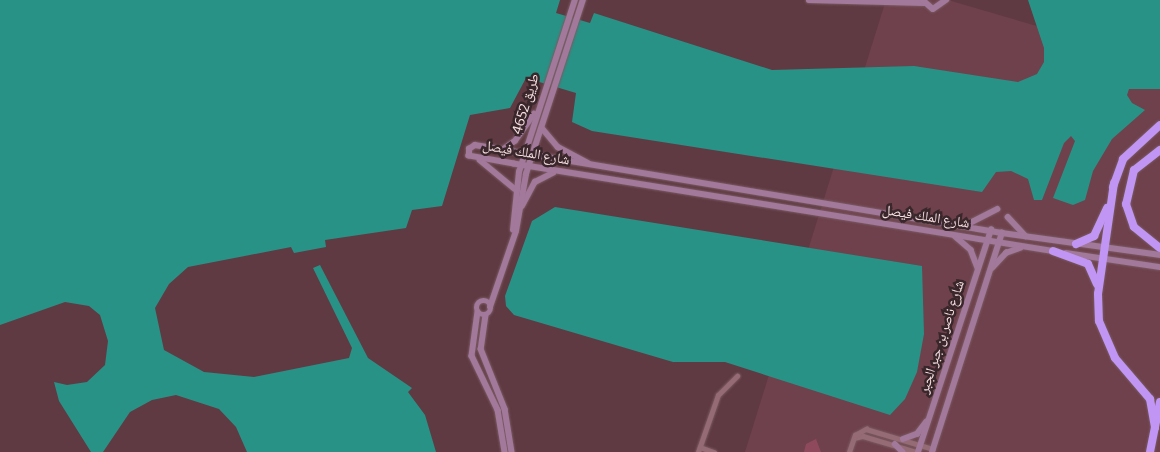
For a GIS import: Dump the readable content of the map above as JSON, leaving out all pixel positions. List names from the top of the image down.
{
  "streets": {
    "street": ["طريق 4652", "شارع الملك فيصل", "شارع ناصر بن جبر الجبر"]
  },
  "crossings": [
    ["طريق 4652", "شارع الملك فيصل"],
    ["شارع الملك فيصل", "شارع ناصر بن جبر الجبر"]
  ]
}
